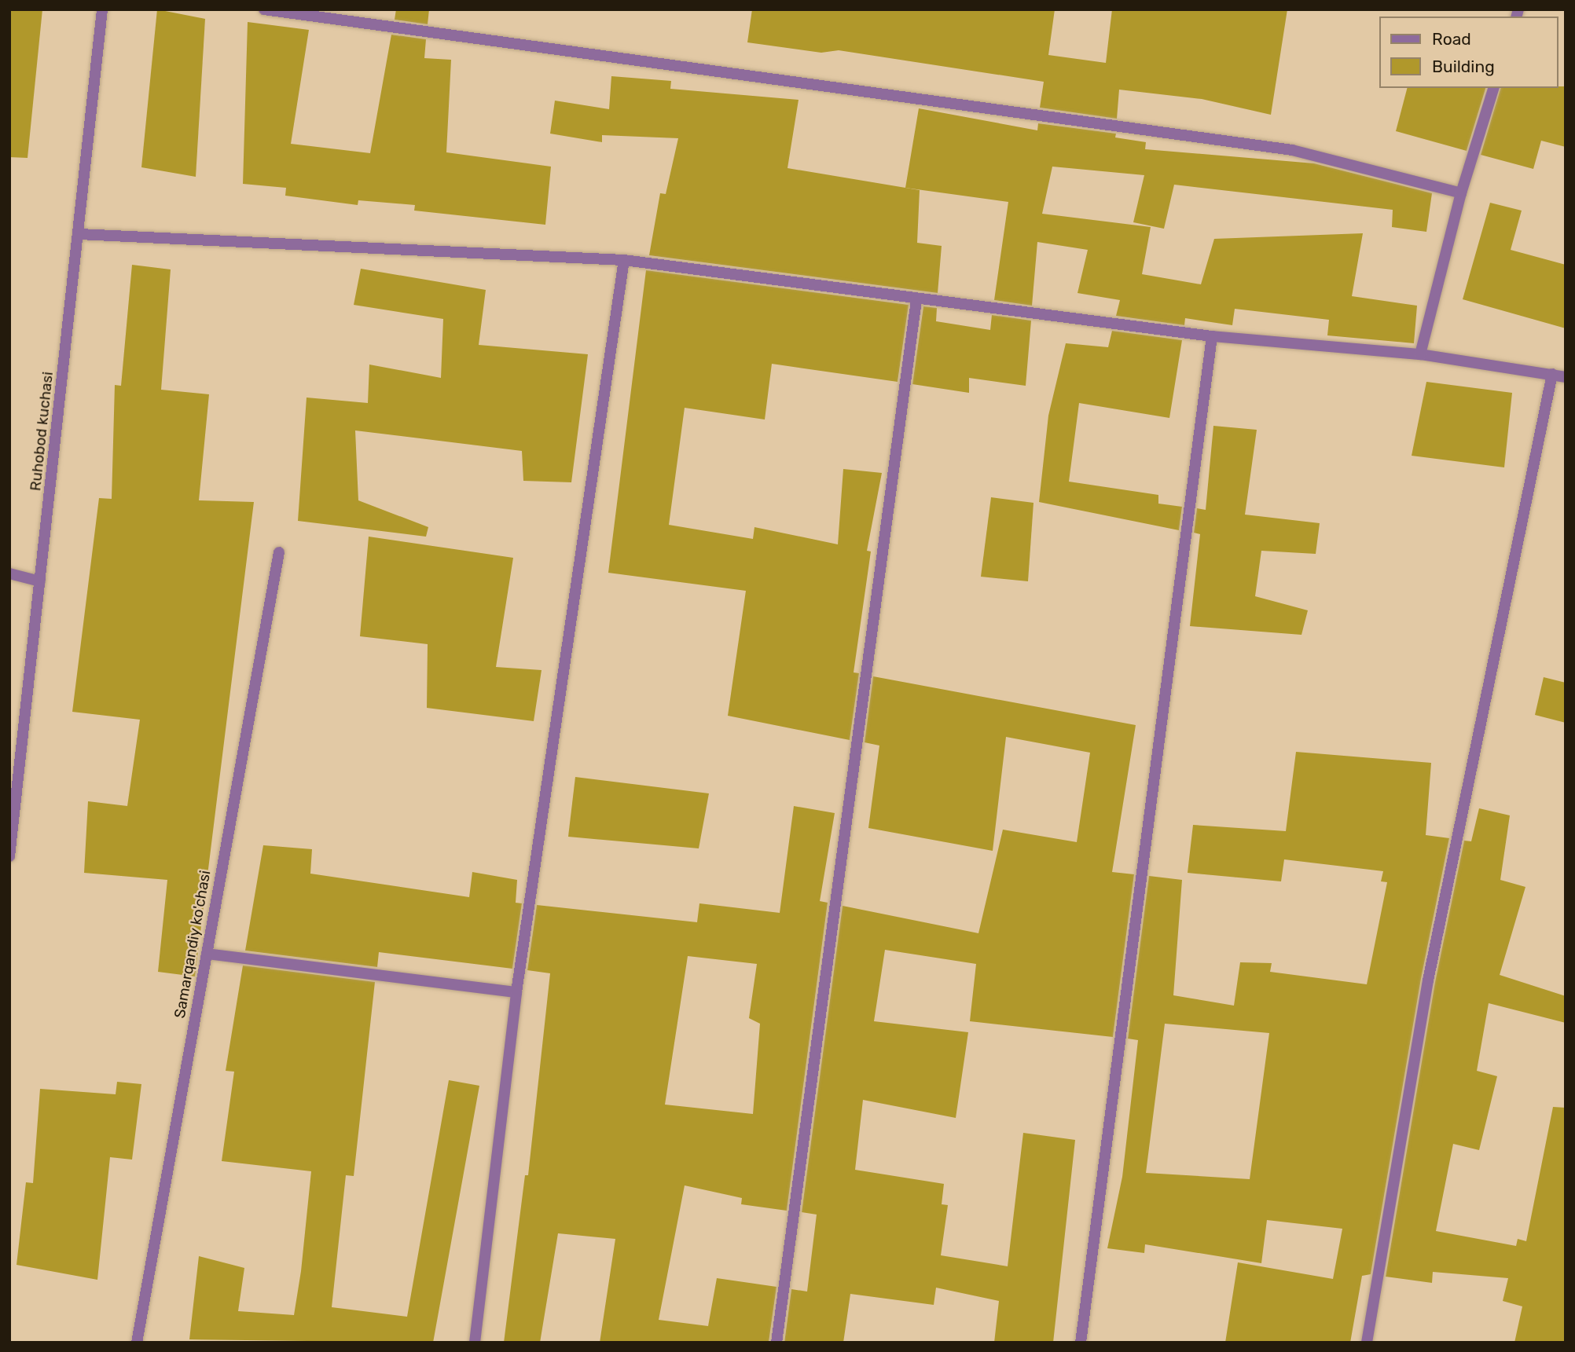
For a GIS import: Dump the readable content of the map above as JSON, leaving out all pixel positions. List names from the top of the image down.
{
  "streets": {
    "street": ["Ruhobod kuchasi", "Samarqandiy ko'chasi"]
  },
  "legend": ["Road", "Building"]
}
